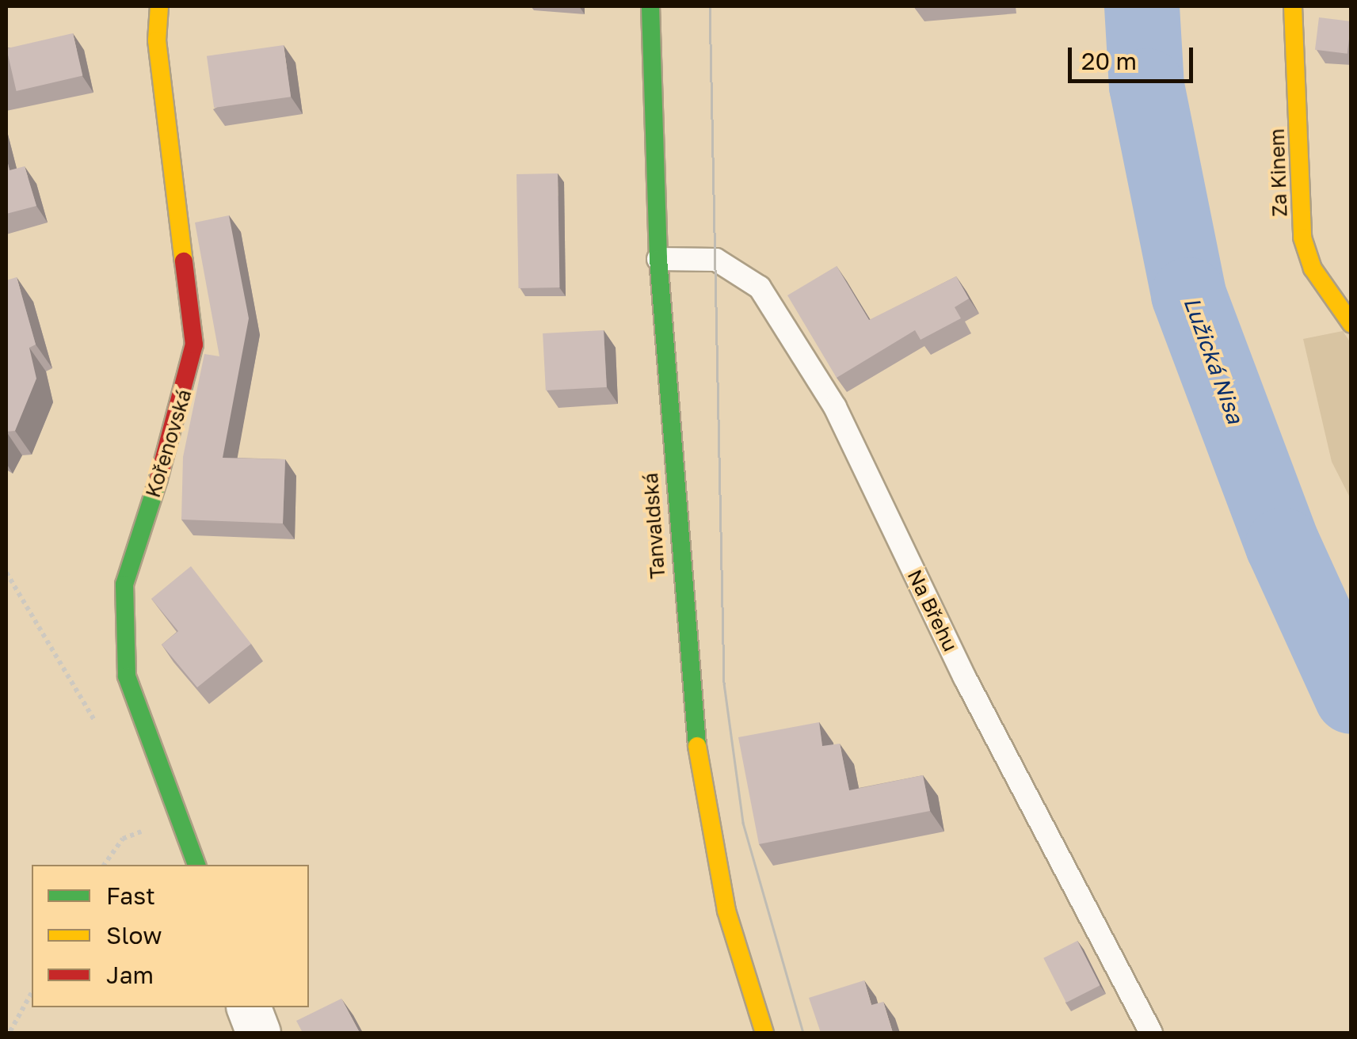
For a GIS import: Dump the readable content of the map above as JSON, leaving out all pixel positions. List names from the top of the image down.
{
  "streets": {
    "street": ["Za Kinem", "Kořenovská", "Tanvaldská"],
    "lane": ["Na Břehu"]
  },
  "crossings": [
    ["Tanvaldská", "Na Břehu"]
  ],
  "water": ["Lužická Nisa"],
  "legend": ["Fast", "Slow", "Jam"],
  "scale_bar": "20 m"
}
